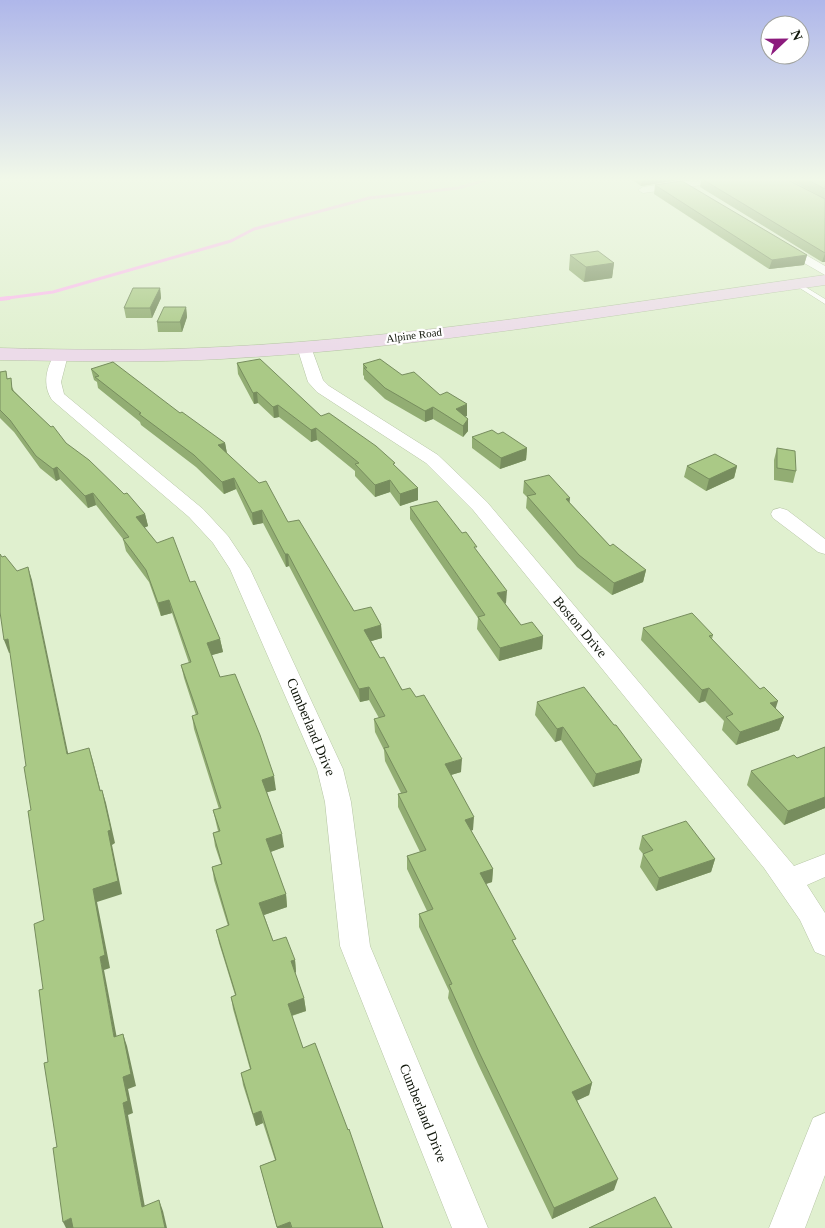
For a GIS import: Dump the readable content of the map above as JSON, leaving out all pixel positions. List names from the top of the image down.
{
  "streets": {
    "main road": ["Alpine Road"],
    "street": ["Boston Drive", "Cumberland Drive"]
  },
  "crossings": [
    ["Alpine Road", "Boston Drive"],
    ["Alpine Road", "Cumberland Drive"]
  ],
  "north": "right"
}
